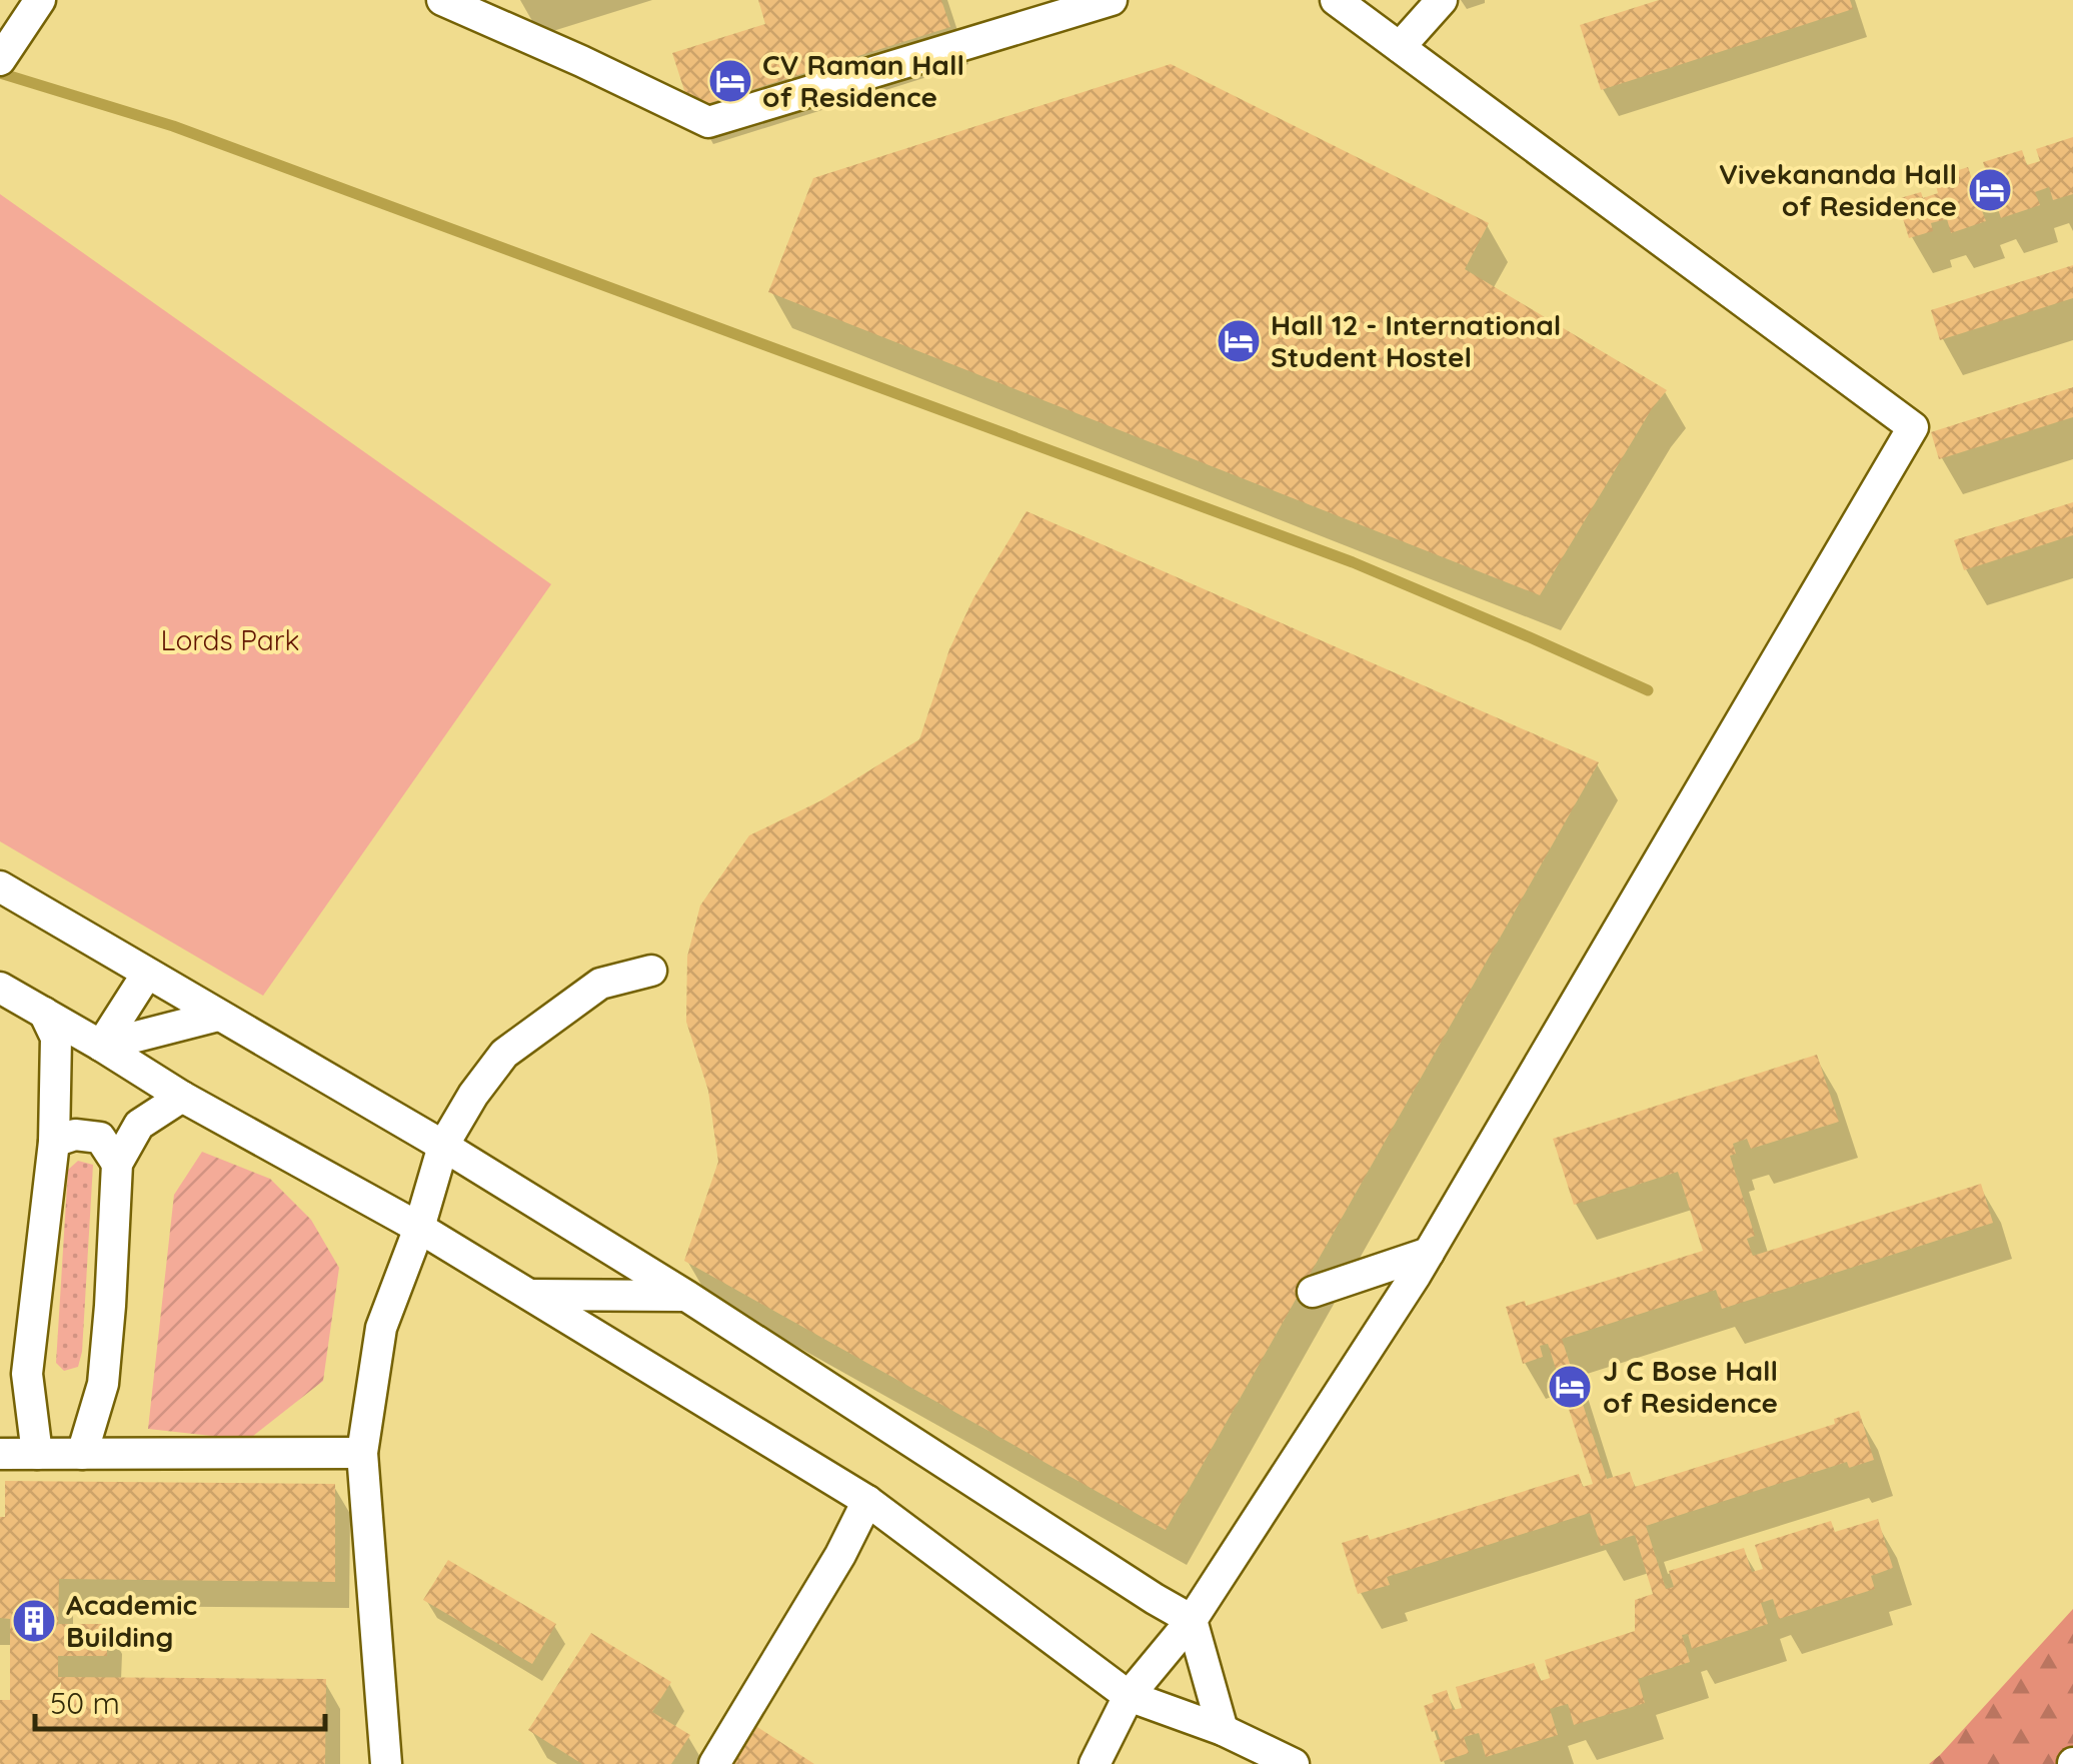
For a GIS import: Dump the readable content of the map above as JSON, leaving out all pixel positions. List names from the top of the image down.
{
  "parks": ["Lords Park"],
  "places": {
    "hotel": [
      "CV Raman Hall of Residence",
      "Vivekananda Hall of Residence",
      "Hall 12 - International Student Hostel",
      "J C Bose Hall of Residence"
    ],
    "building": ["Academic Building"]
  },
  "scale_bar": "50 m"
}
